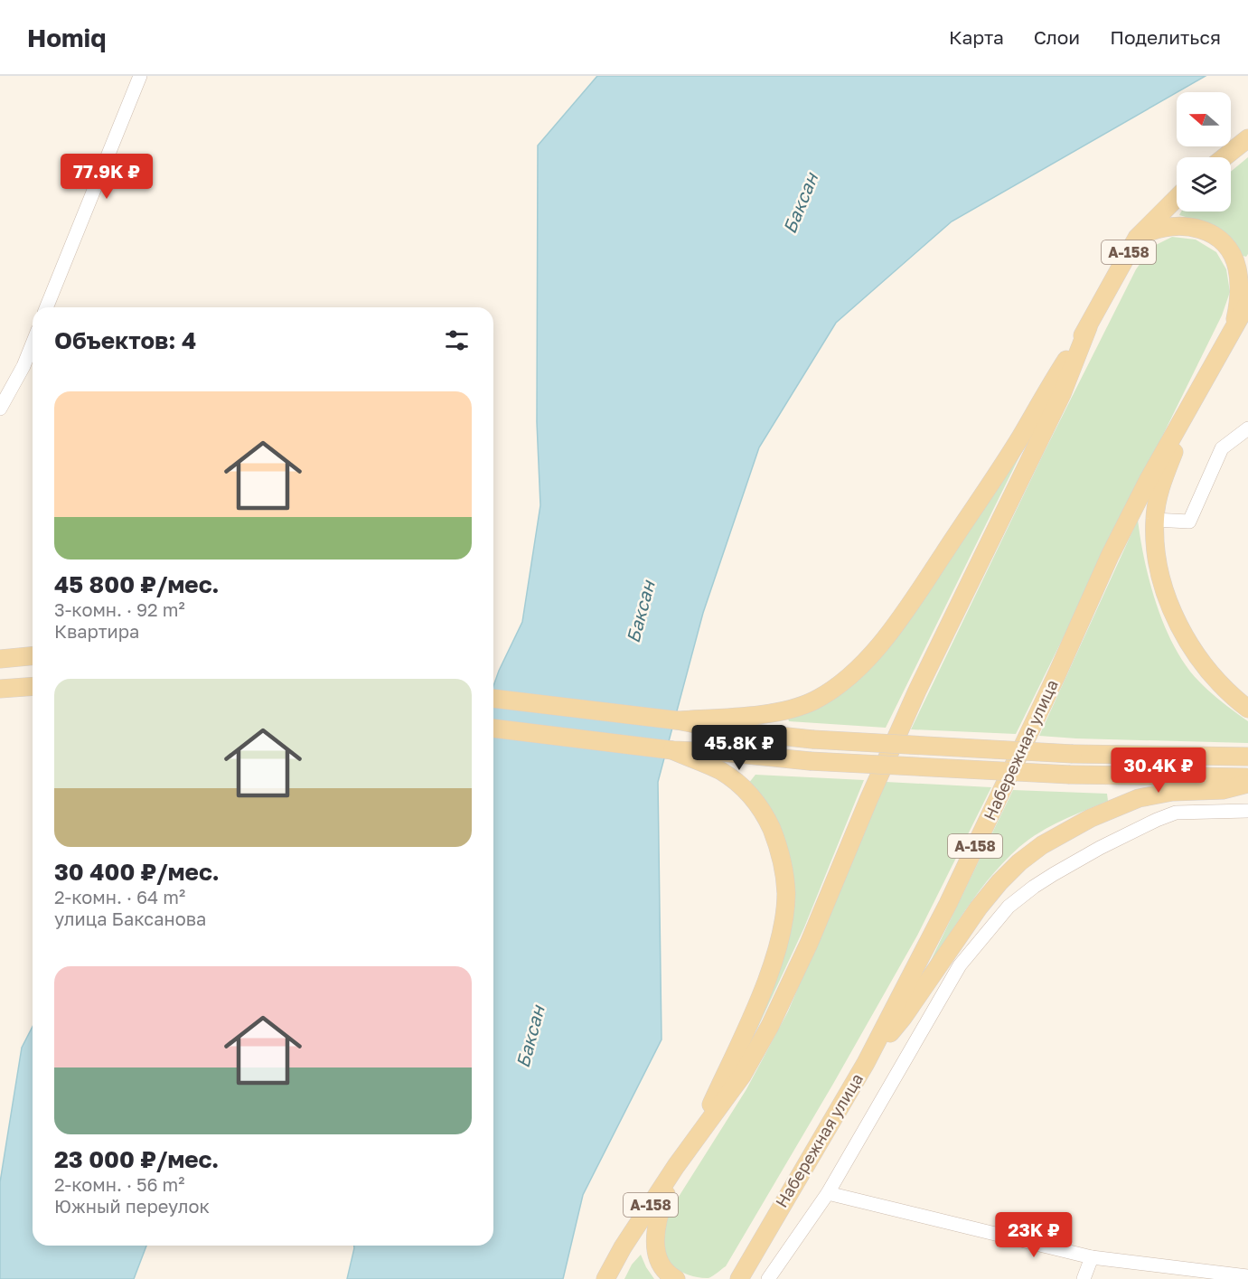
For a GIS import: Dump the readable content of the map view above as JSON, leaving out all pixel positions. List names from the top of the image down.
{
  "streets": {
    "main road": ["А-158", "Набережная улица"]
  },
  "water": ["Баксан"],
  "north": "left",
  "page": {
    "header": "Homiq",
    "nav": ["Карта", "Слои", "Поделиться"],
    "price": [
      "77.9K ₽",
      "45.8K ₽",
      "30.4K ₽",
      "23K ₽"
    ],
    "heading": "Объектов: 4",
    "list": [
      {
        "name": "45 800 ₽/мес.",
        "note": "3-комн. · 92 m² · Квартира"
      },
      {
        "name": "30 400 ₽/мес.",
        "note": "2-комн. · 64 m² · улица Баксанова"
      },
      {
        "name": "23 000 ₽/мес.",
        "note": "2-комн. · 56 m² · Южный переулок"
      }
    ]
  }
}
